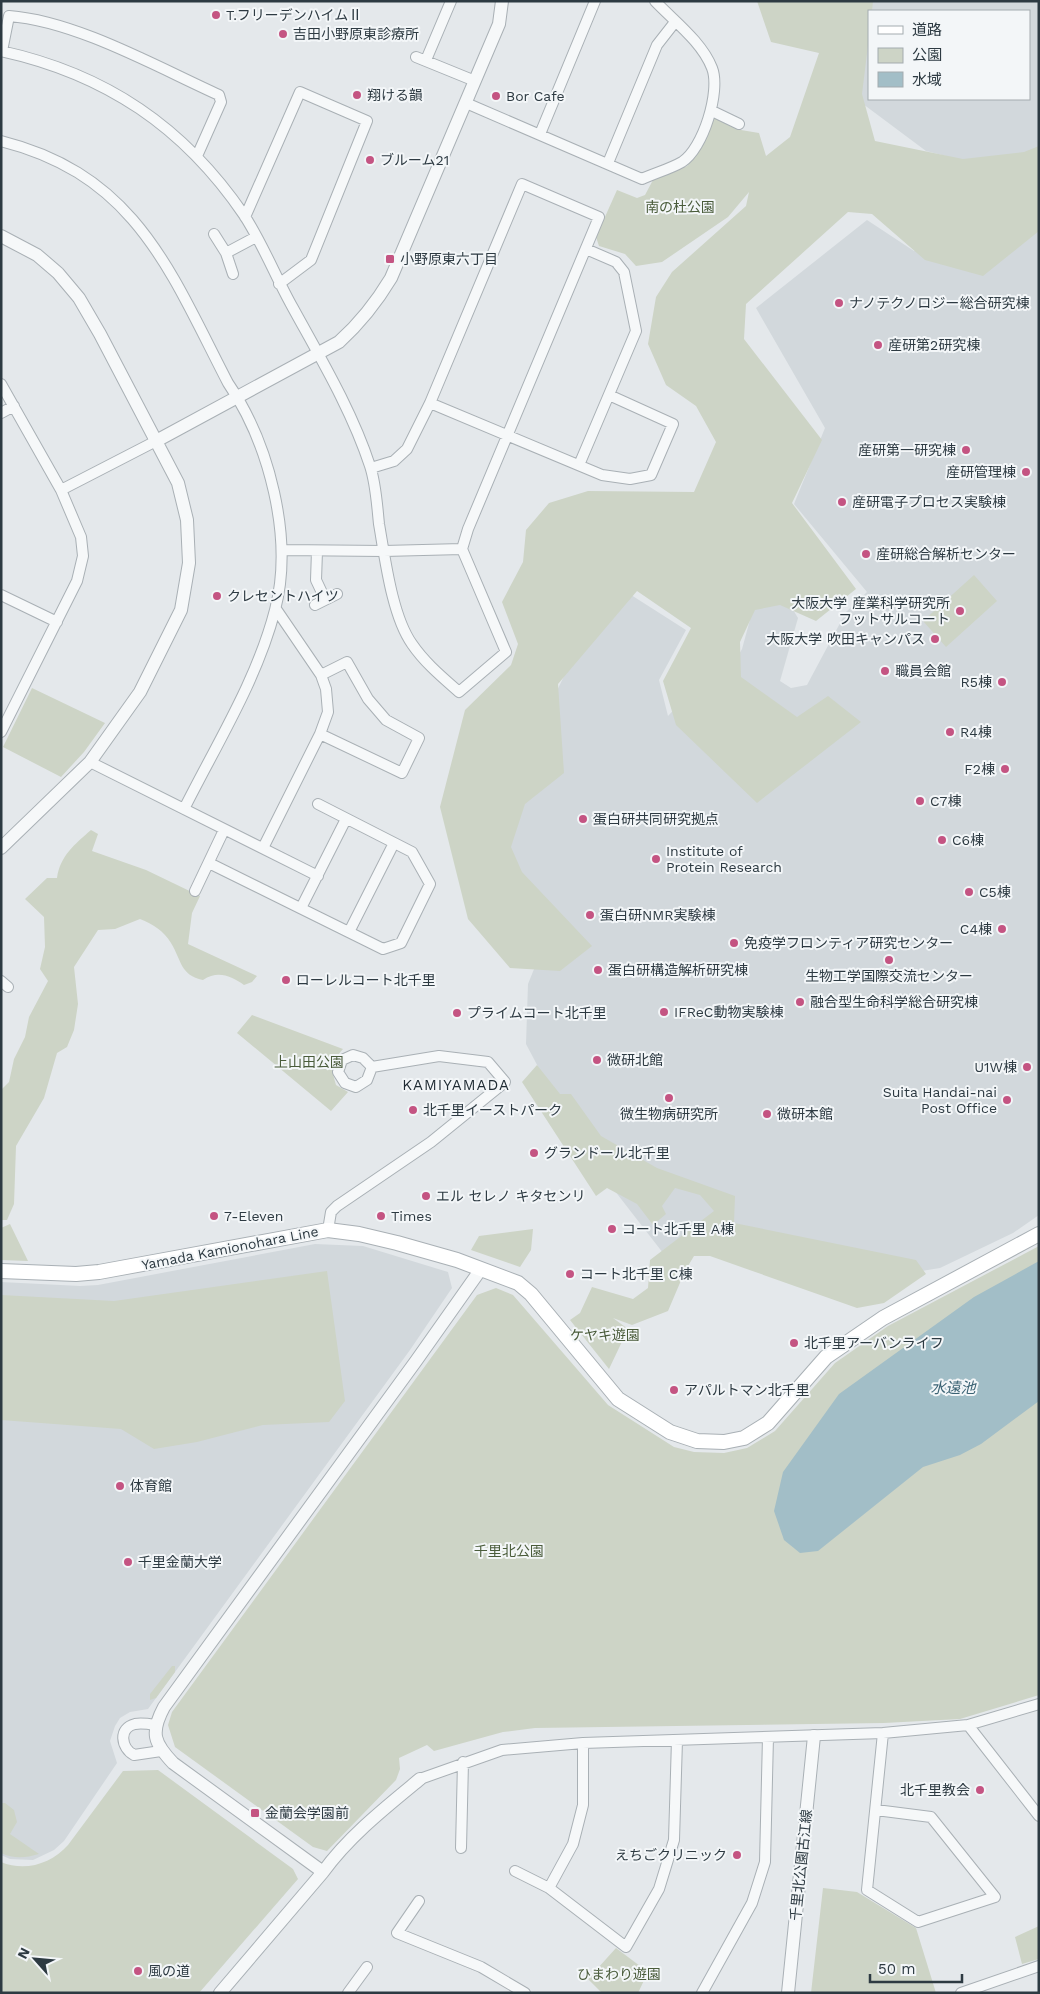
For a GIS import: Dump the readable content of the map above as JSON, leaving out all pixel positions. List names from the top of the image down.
{
  "streets": {
    "main road": ["Yamada Kamionohara Line"],
    "street": ["千里北公園古江線"]
  },
  "districts": ["KAMIYAMADA"],
  "water": ["水遠池"],
  "parks": [
    "南の杜公園",
    "上山田公園",
    "ケヤキ遊園",
    "千里北公園",
    "ひまわり遊園"
  ],
  "places": {
    "other": [
      "T.フリーデンハイムⅡ",
      "吉田小野原東診療所",
      "翔ける韻",
      "Bor Cafe",
      "ブルーム21",
      "ナノテクノロジー総合研究棟",
      "産研第2研究棟",
      "産研第一研究棟",
      "産研管理棟",
      "産研電子プロセス実験棟",
      "産研総合解析センター",
      "クレセントハイツ",
      "大阪大学 産業科学研究所 フットサルコート",
      "大阪大学 吹田キャンパス",
      "職員会館",
      "R5棟",
      "R4棟",
      "F2棟",
      "C7棟",
      "蛋白研共同研究拠点",
      "C6棟",
      "Institute of Protein Research",
      "C5棟",
      "蛋白研NMR実験棟",
      "C4棟",
      "免疫学フロンティア研究センター",
      "生物工学国際交流センター",
      "蛋白研構造解析研究棟",
      "ローレルコート北千里",
      "融合型生命科学総合研究棟",
      "IFReC動物実験棟",
      "プライムコート北千里",
      "微研北館",
      "U1W棟",
      "微生物病研究所",
      "Suita Handai-nai Post Office",
      "北千里イーストパーク",
      "微研本館",
      "グランドール北千里",
      "エル セレノ キタセンリ",
      "7-Eleven",
      "Times",
      "コート北千里 A棟",
      "コート北千里 C棟",
      "北千里アーバンライフ",
      "アパルトマン北千里",
      "体育館",
      "千里金蘭大学",
      "北千里教会",
      "えちごクリニック",
      "風の道"
    ],
    "transit": ["小野原東六丁目", "金蘭会学園前"]
  },
  "legend": ["道路", "公園", "水域"],
  "scale_bar": "50 m",
  "north": "top left"
}
